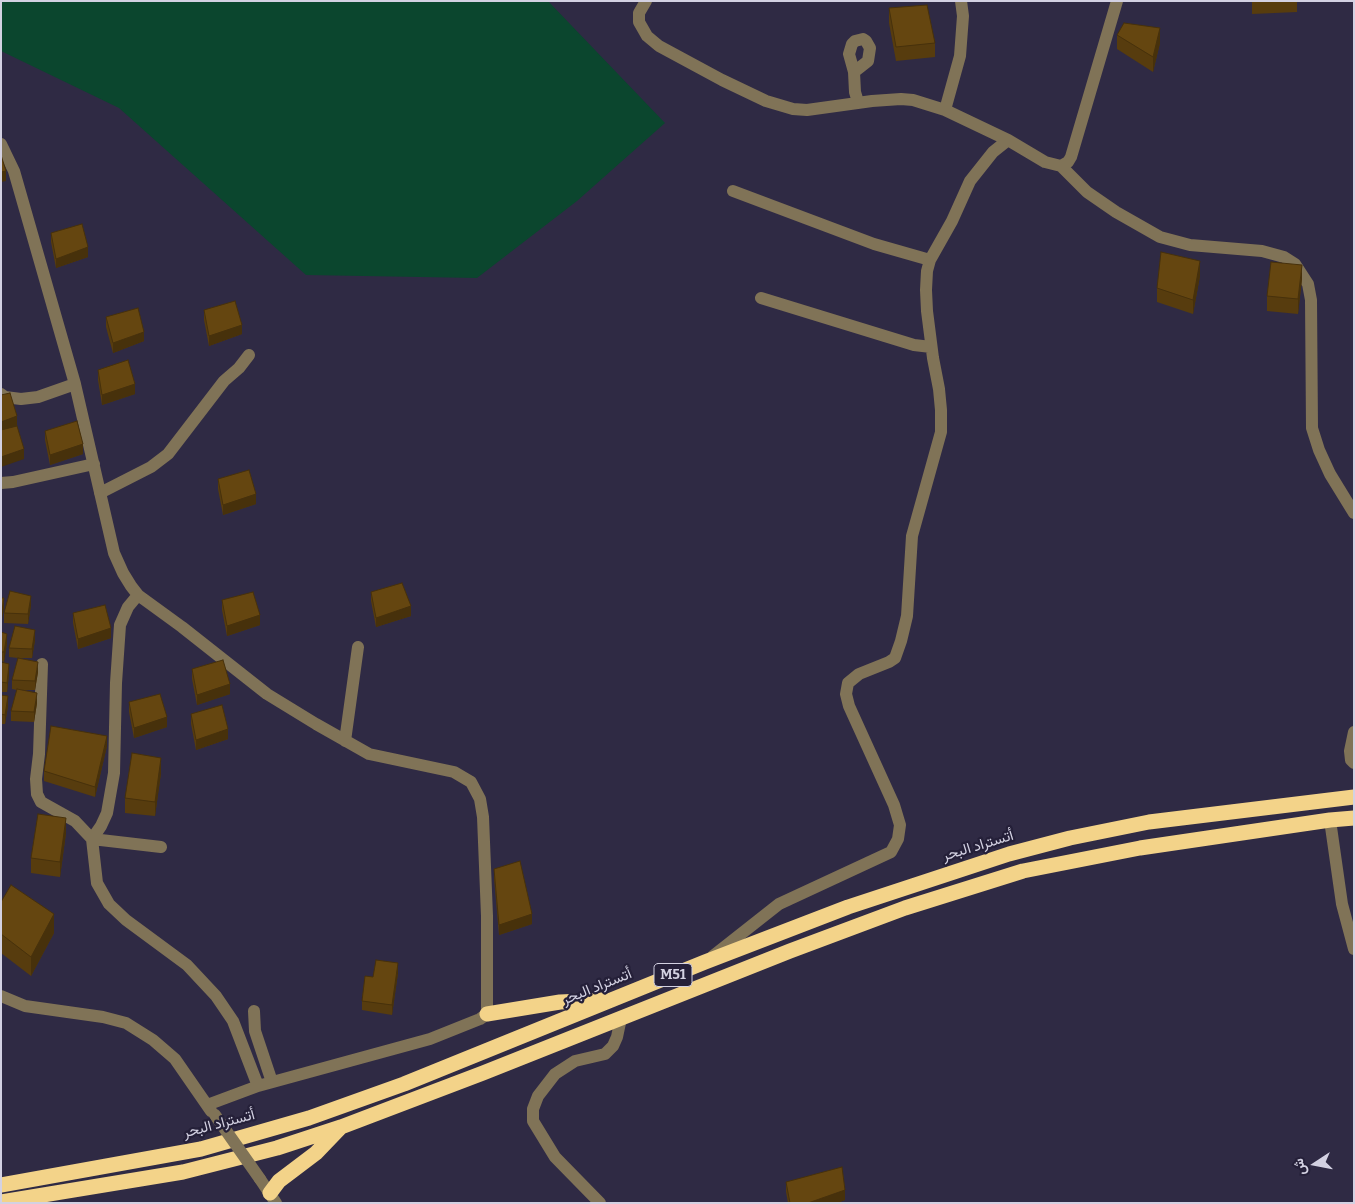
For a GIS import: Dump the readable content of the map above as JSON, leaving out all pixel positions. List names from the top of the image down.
{
  "streets": {
    "highway": ["أتستراد البحر", "M51"]
  },
  "north": "left"
}
